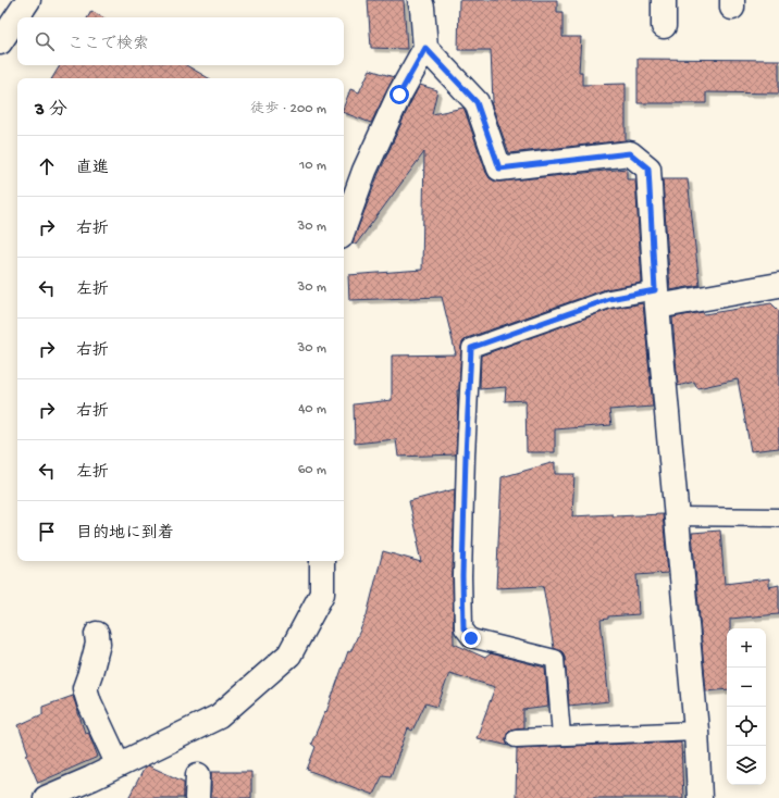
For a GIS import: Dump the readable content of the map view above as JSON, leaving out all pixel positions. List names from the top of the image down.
{
  "page": {
    "search": "ここで検索",
    "heading": ["3 分", "徒歩 · 200 m"],
    "list": [
      ["直進", "10 m"],
      ["右折", "30 m"],
      ["左折", "30 m"],
      ["右折", "30 m"],
      ["右折", "40 m"],
      ["左折", "60 m"],
      "目的地に到着"
    ],
    "map_buttons": ["+", "−"]
  }
}
